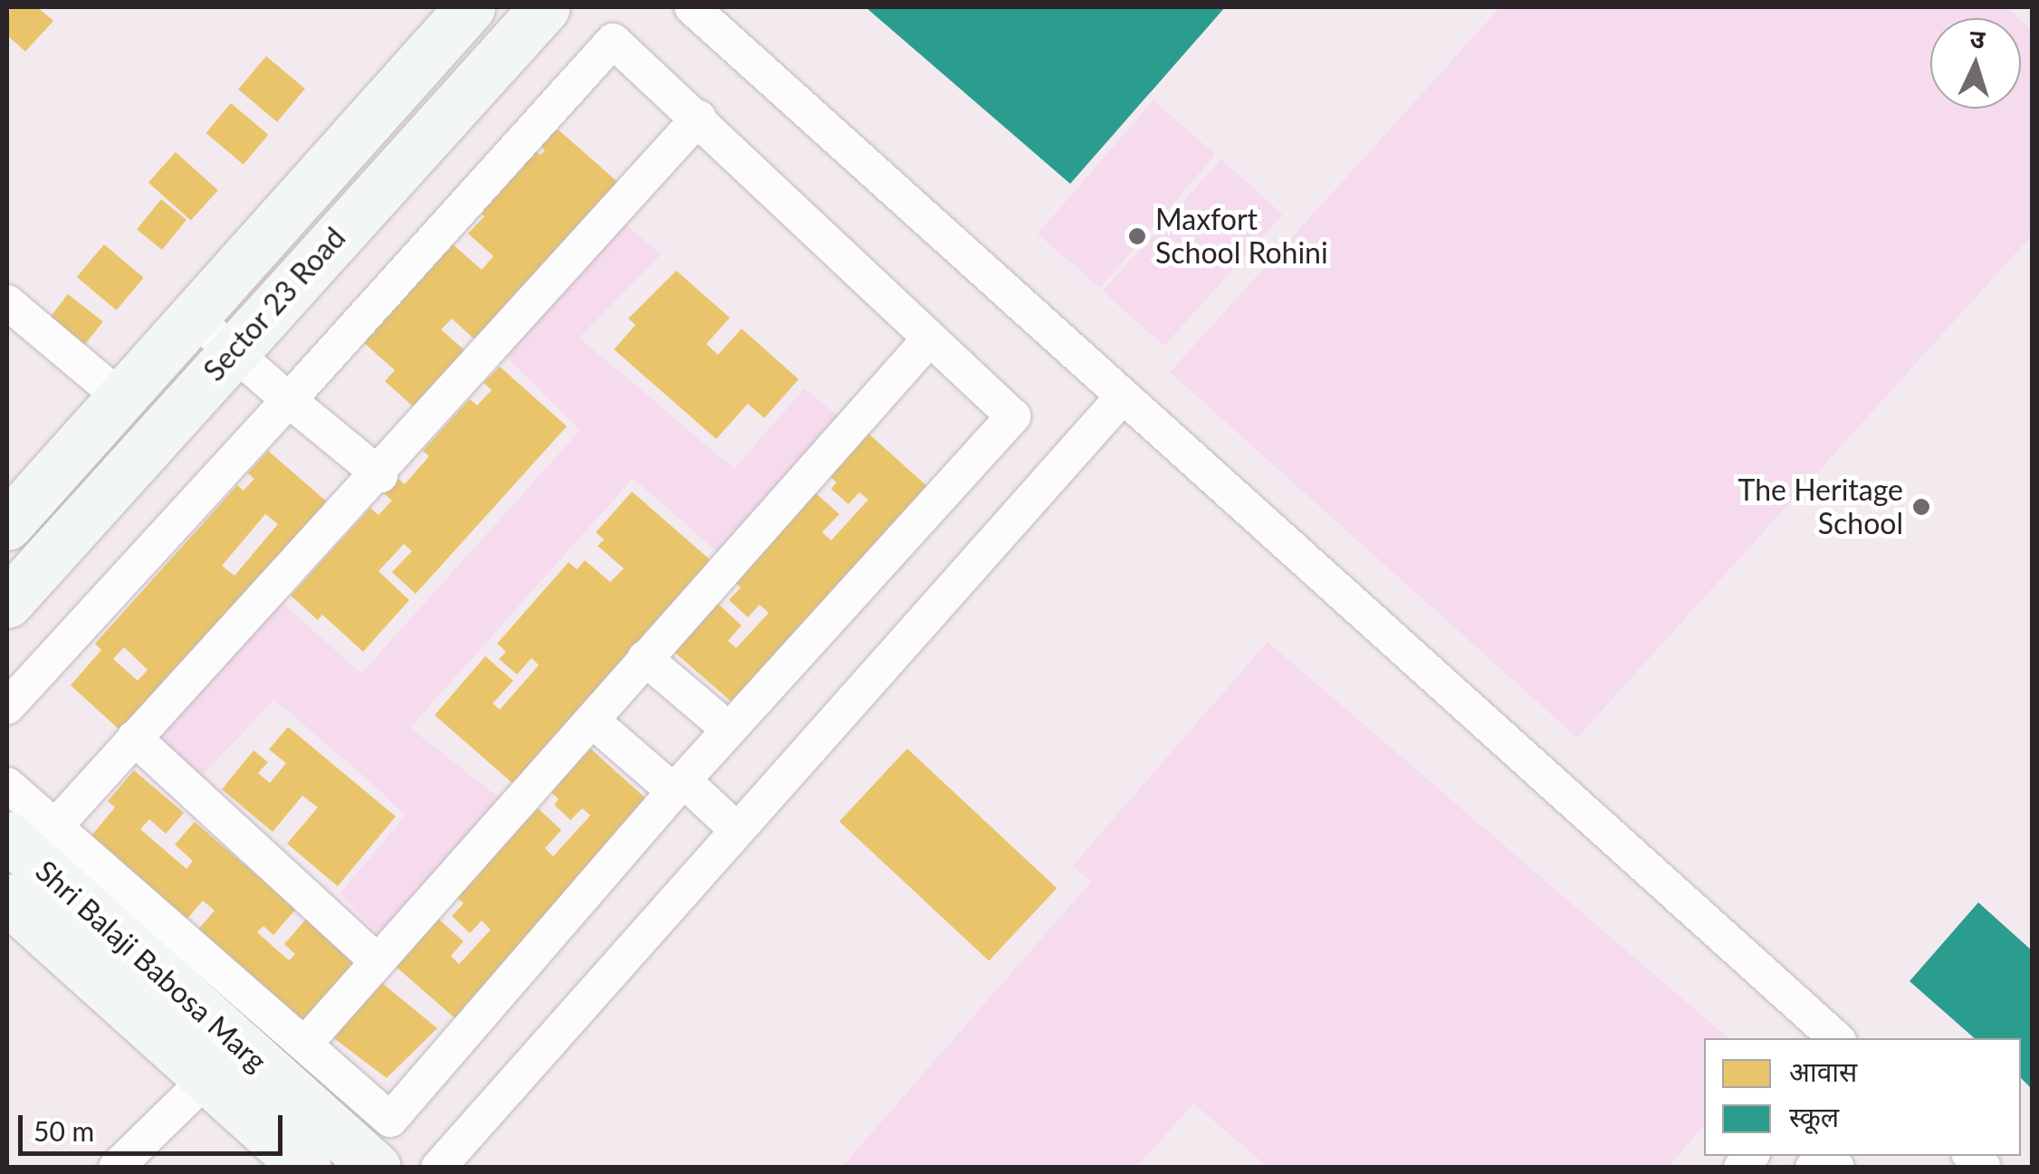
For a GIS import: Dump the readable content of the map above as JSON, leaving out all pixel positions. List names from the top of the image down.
{
  "streets": {
    "street": ["Sector 23 Road", "Shri Balaji Babosa Marg"]
  },
  "places": ["Maxfort School Rohini", "The Heritage School"],
  "legend": ["आवास", "स्कूल"],
  "scale_bar": "50 m",
  "north": "top"
}
